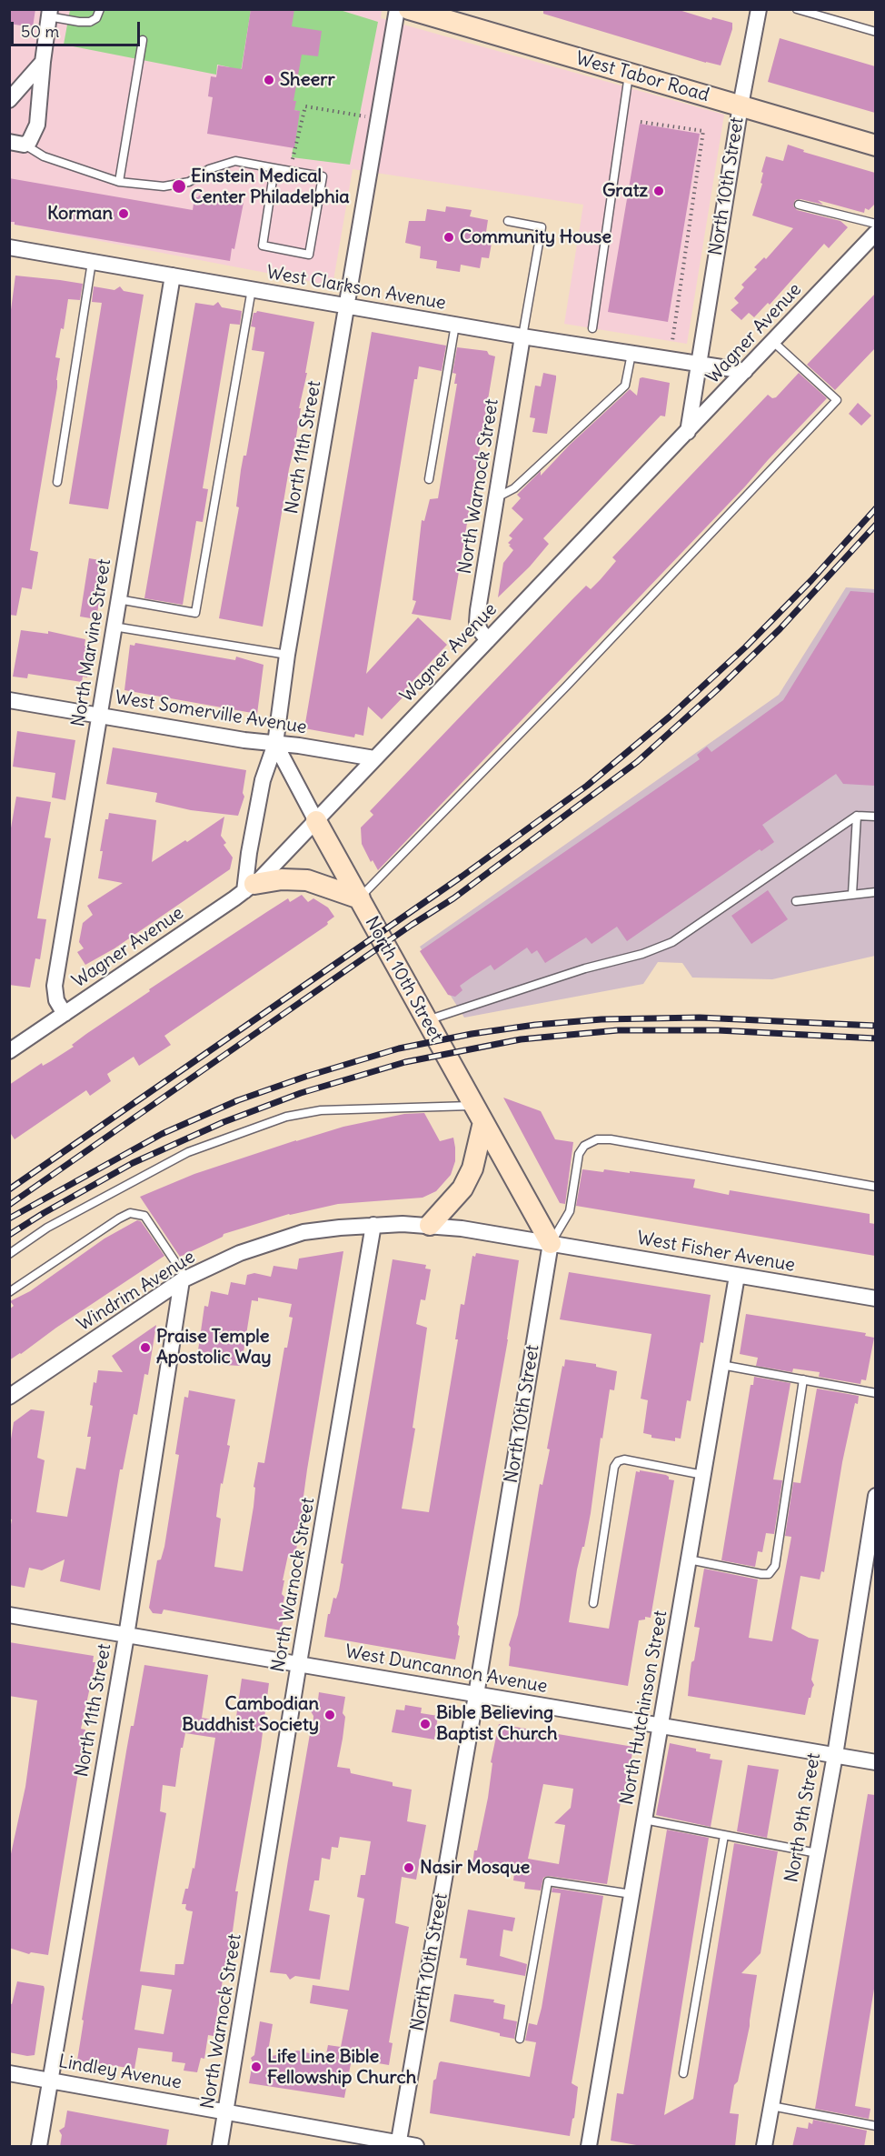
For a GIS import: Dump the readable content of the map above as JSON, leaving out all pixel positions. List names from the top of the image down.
{
  "streets": {
    "street": [
      "West Tabor Road",
      "North 10th Street",
      "West Clarkson Avenue",
      "Wagner Avenue",
      "North 11th Street",
      "North Warnock Street",
      "North Marvine Street",
      "West Somerville Avenue",
      "West Fisher Avenue",
      "Windrim Avenue",
      "West Duncannon Avenue",
      "North Hutchinson Street",
      "North 9th Street",
      "Lindley Avenue"
    ]
  },
  "crossings": [
    ["West Tabor Road", "North 10th Street"],
    ["North 10th Street", "West Clarkson Avenue"],
    ["North 10th Street", "Wagner Avenue"],
    ["North 10th Street", "North 11th Street"],
    ["North 10th Street", "West Somerville Avenue"],
    ["North 10th Street", "West Fisher Avenue"],
    ["North 10th Street", "Windrim Avenue"],
    ["North 10th Street", "West Duncannon Avenue"],
    ["North 10th Street", "Lindley Avenue"],
    ["West Clarkson Avenue", "North 11th Street"],
    ["West Clarkson Avenue", "North Warnock Street"],
    ["West Clarkson Avenue", "North Marvine Street"],
    ["Wagner Avenue", "North 11th Street"],
    ["Wagner Avenue", "North Warnock Street"],
    ["Wagner Avenue", "North Marvine Street"],
    ["Wagner Avenue", "West Somerville Avenue"],
    ["North 11th Street", "West Somerville Avenue"],
    ["North 11th Street", "Windrim Avenue"],
    ["North 11th Street", "West Duncannon Avenue"],
    ["North 11th Street", "Lindley Avenue"],
    ["North Warnock Street", "Windrim Avenue"],
    ["North Warnock Street", "West Duncannon Avenue"],
    ["North Warnock Street", "Lindley Avenue"],
    ["North Marvine Street", "West Somerville Avenue"],
    ["West Fisher Avenue", "Windrim Avenue"],
    ["West Fisher Avenue", "North Hutchinson Street"],
    ["West Duncannon Avenue", "North Hutchinson Street"],
    ["West Duncannon Avenue", "North 9th Street"]
  ],
  "places": [
    "Sheerr",
    "Einstein Medical Center Philadelphia",
    "Gratz",
    "Korman",
    "Community House",
    "Praise Temple Apostolic Way",
    "Cambodian Buddhist Society",
    "Bible Believing Baptist Church",
    "Nasir Mosque",
    "Life Line Bible Fellowship Church"
  ],
  "scale_bar": "50 m"
}
